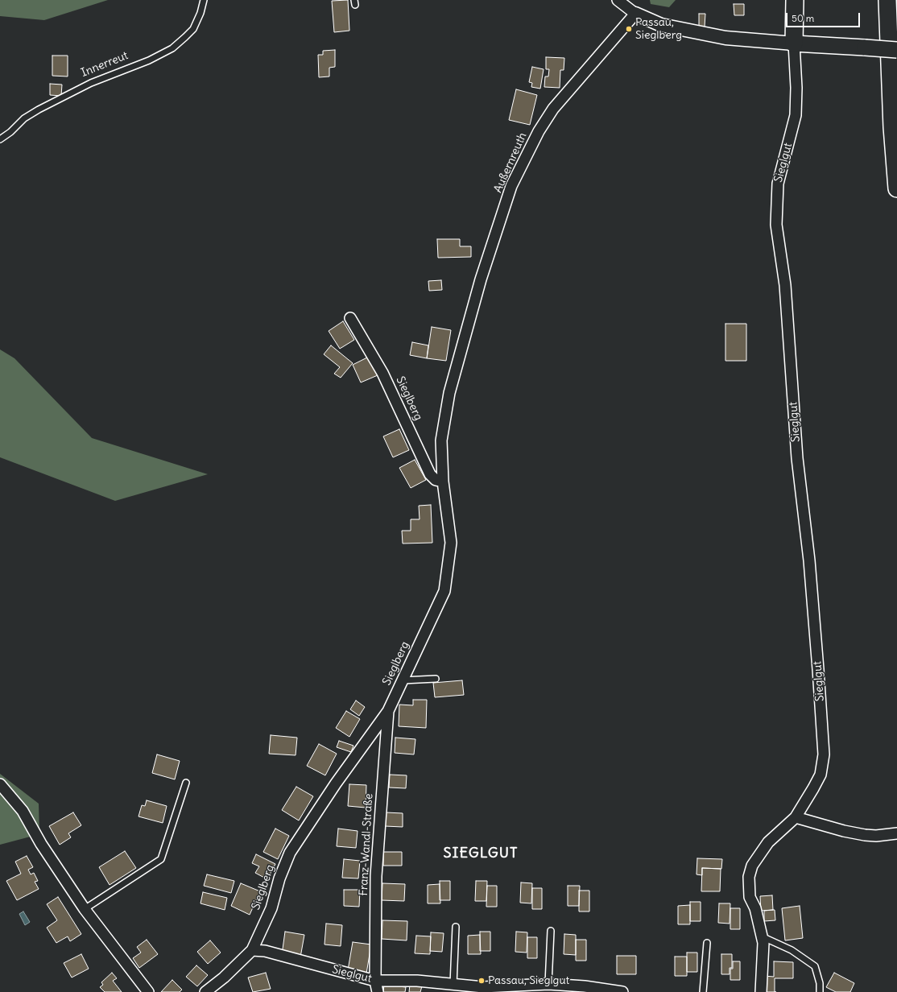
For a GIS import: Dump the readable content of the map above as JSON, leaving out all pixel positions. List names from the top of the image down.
{
  "streets": {
    "street": [
      "Außernreuth",
      "Sieglgut",
      "Sieglberg",
      "Franz-Wandl-Straße"
    ],
    "lane": ["Innerreut"]
  },
  "crossings": [
    ["Außernreuth", "Sieglberg"],
    ["Sieglgut", "Sieglberg"],
    ["Sieglgut", "Franz-Wandl-Straße"],
    ["Sieglberg", "Franz-Wandl-Straße"]
  ],
  "districts": ["SIEGLGUT"],
  "places": ["Passau, Sieglberg", "Passau, Sieglgut"],
  "scale_bar": "50 m"
}
